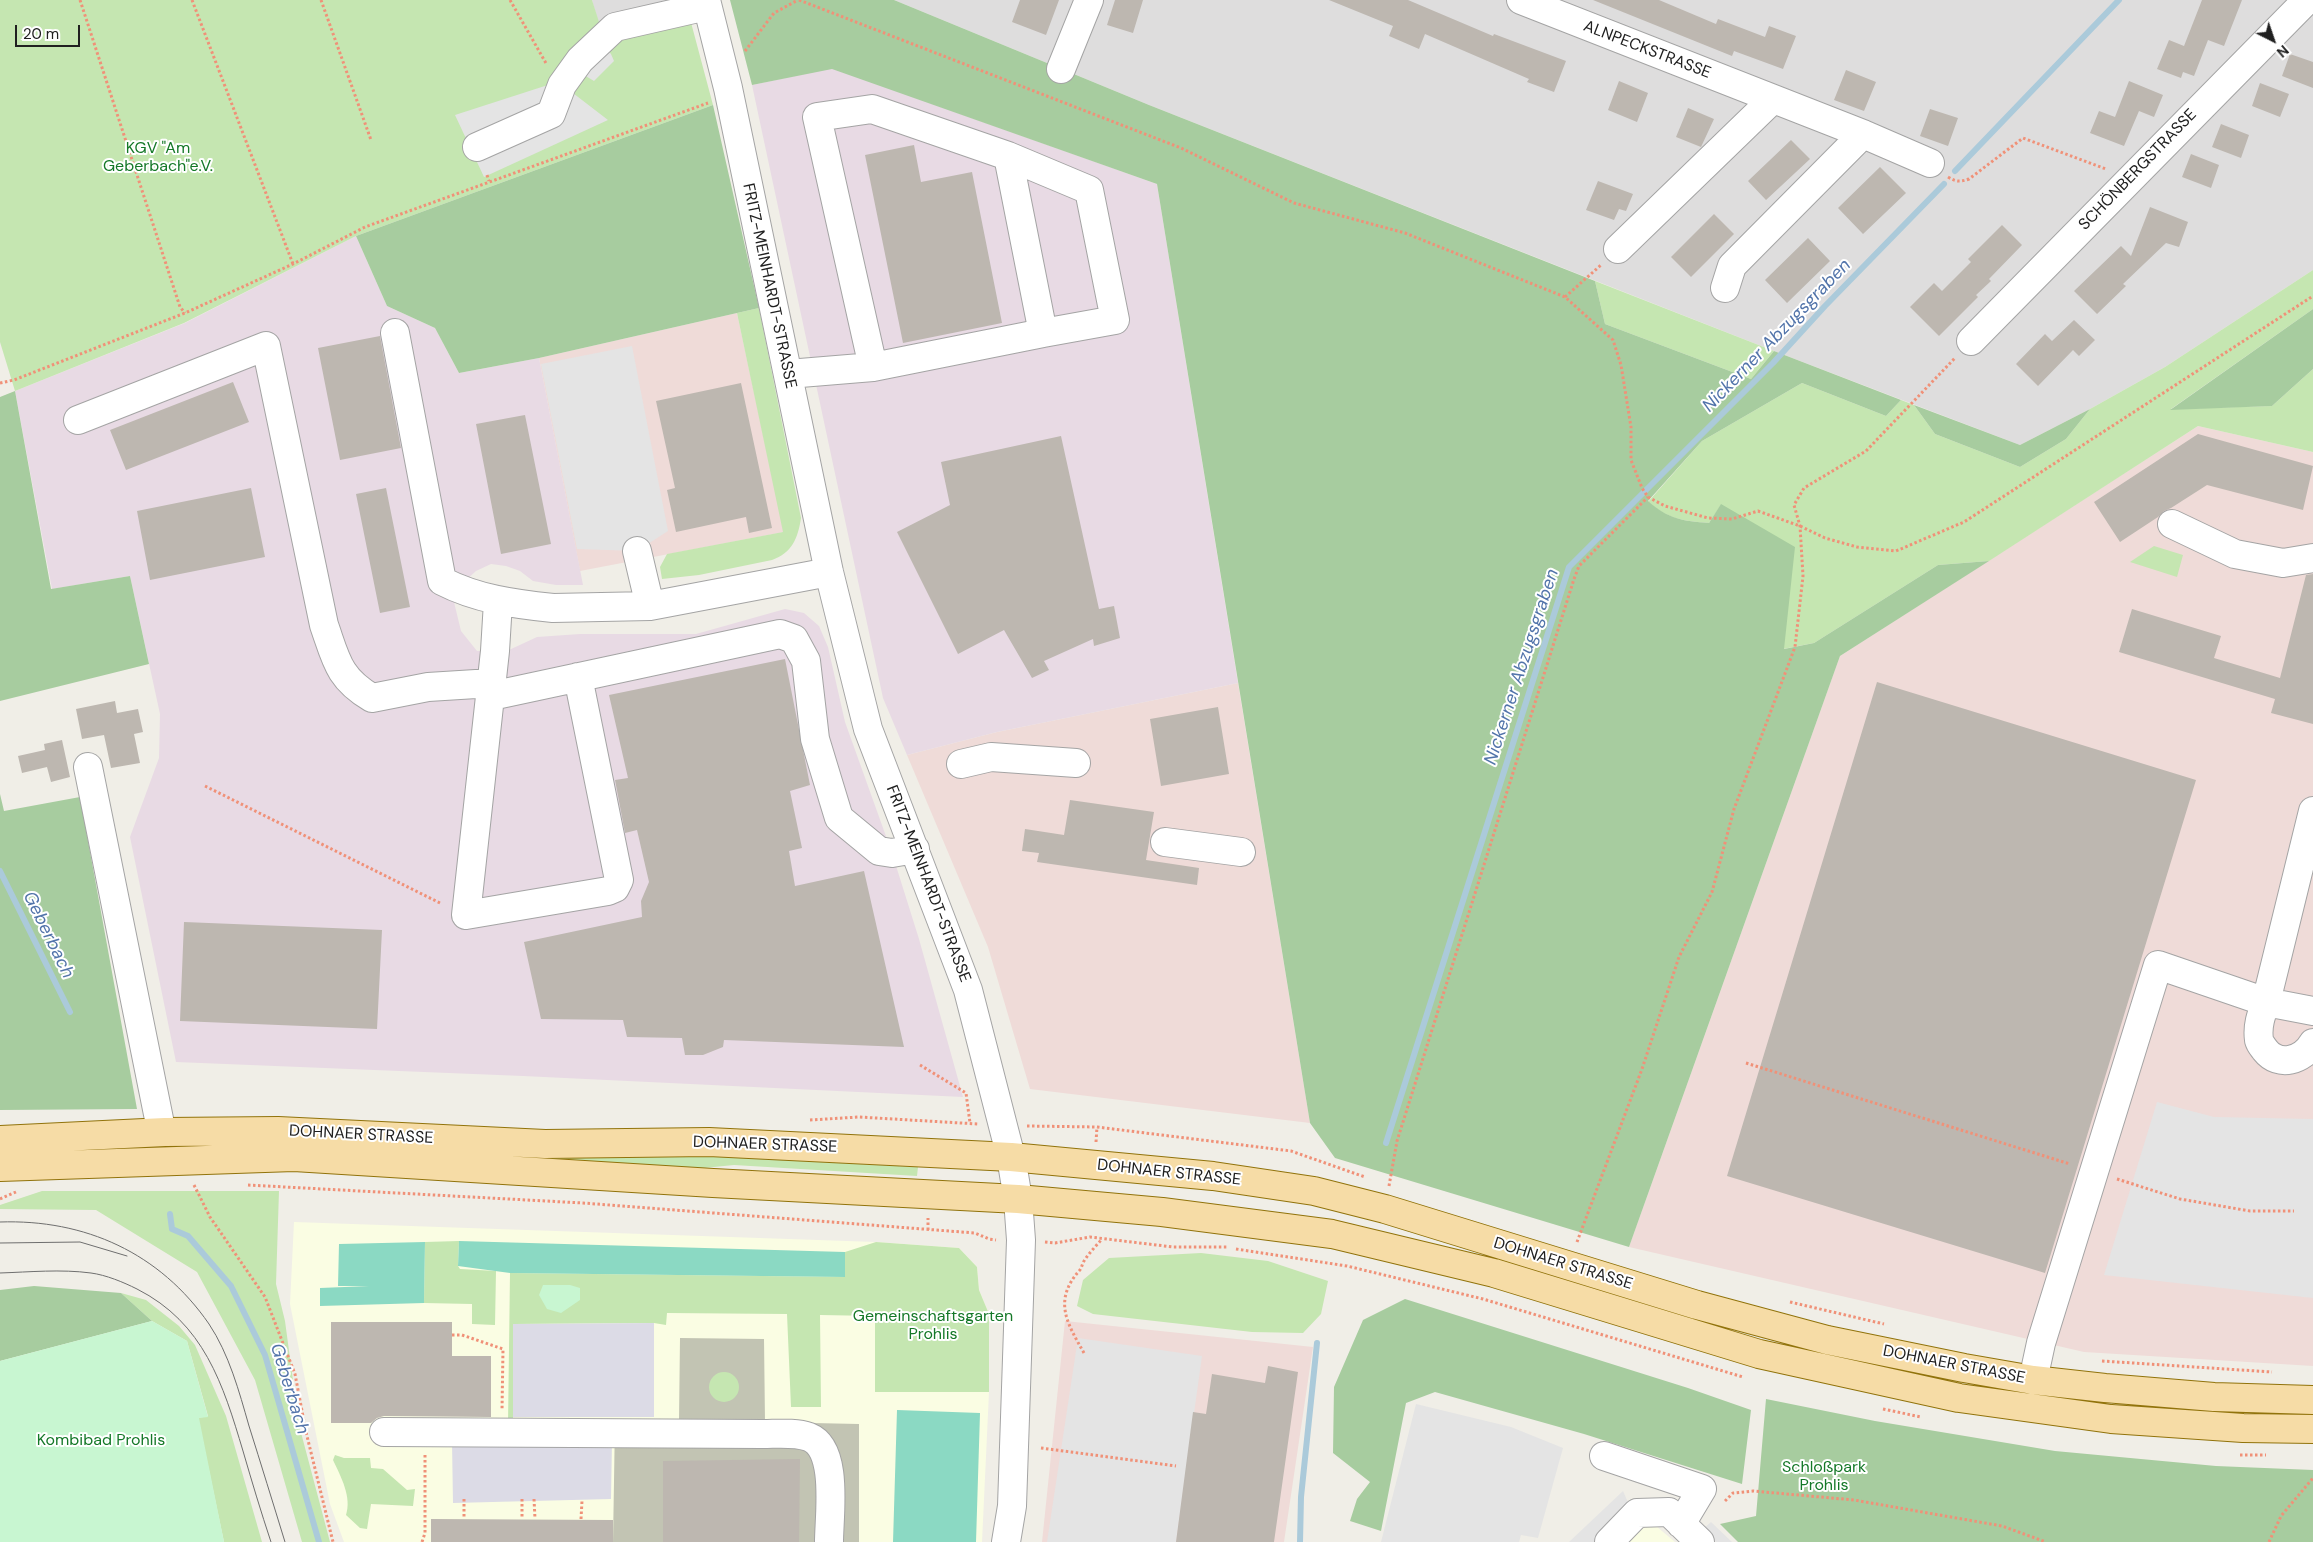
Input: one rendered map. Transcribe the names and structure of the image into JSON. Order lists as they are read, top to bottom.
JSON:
{
  "streets": {
    "main road": ["DOHNAER STRASSE"],
    "street": ["ALNPECKSTRASSE", "SCHÖNBERGSTRASSE", "FRITZ-MEINHARDT-STRASSE"]
  },
  "crossings": [
    ["FRITZ-MEINHARDT-STRASSE", "DOHNAER STRASSE"]
  ],
  "water": ["Nickerner Abzugsgraben", "Geberbach"],
  "parks": [
    "KGV \"Am Geberbach\"e.V.",
    "Gemeinschaftsgarten Prohlis",
    "Kombibad Prohlis",
    "Schloßpark Prohlis"
  ],
  "scale_bar": "20 m",
  "north": "bottom right"
}
